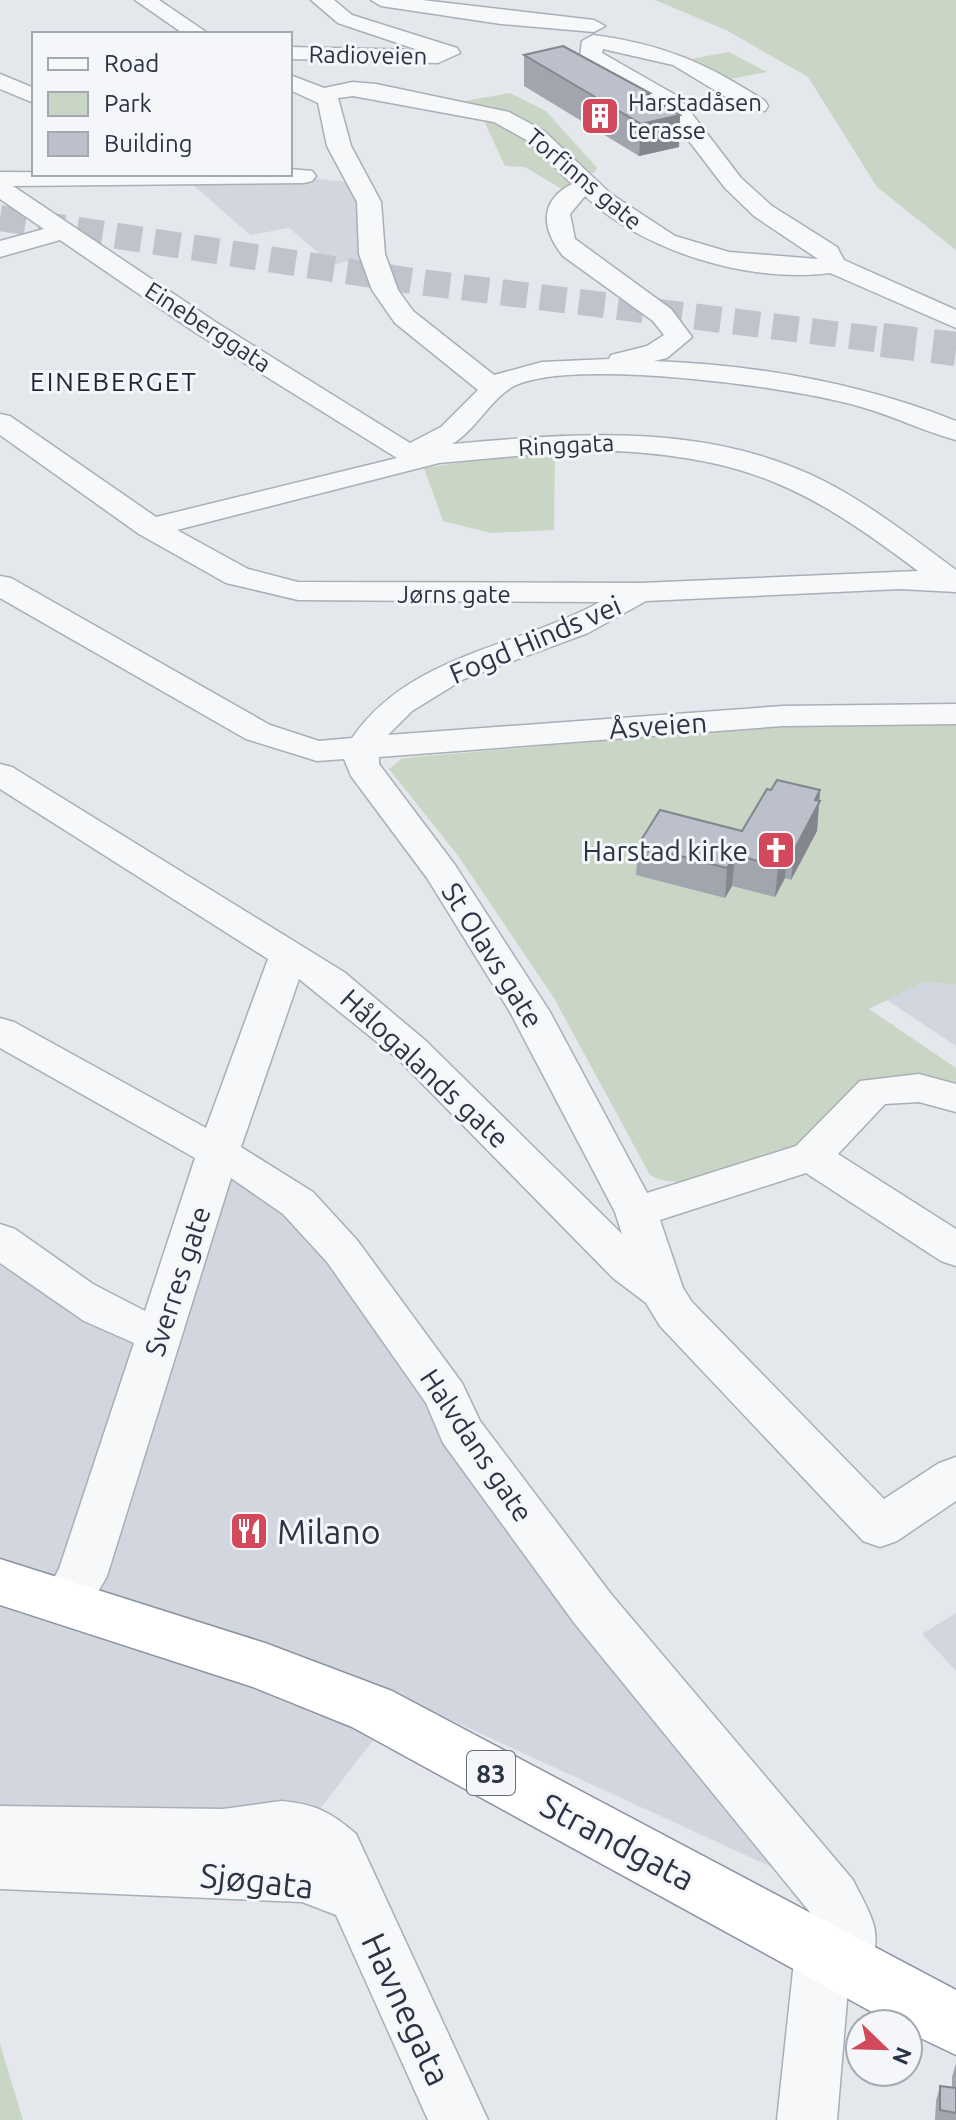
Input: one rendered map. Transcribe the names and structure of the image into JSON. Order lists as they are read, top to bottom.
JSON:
{
  "streets": {
    "highway": ["83", "Strandgata"],
    "street": [
      "Radioveien",
      "Torfinns gate",
      "Eineberggata",
      "Ringgata",
      "Jørns gate",
      "Fogd Hinds vei",
      "Åsveien",
      "St Olavs gate",
      "Hålogalands gate",
      "Sverres gate",
      "Halvdans gate",
      "Sjøgata",
      "Havnegata"
    ]
  },
  "crossings": [
    ["Eineberggata", "Ringgata"],
    ["Ringgata", "Jørns gate"],
    ["Jørns gate", "Fogd Hinds vei"],
    ["Fogd Hinds vei", "Åsveien"],
    ["Fogd Hinds vei", "St Olavs gate"],
    ["Åsveien", "St Olavs gate"],
    ["St Olavs gate", "Hålogalands gate"],
    ["Hålogalands gate", "Sverres gate"],
    ["Sverres gate", "Halvdans gate"],
    ["Sverres gate", "Strandgata"],
    ["Halvdans gate", "Strandgata"],
    ["Sjøgata", "Havnegata"]
  ],
  "districts": ["EINEBERGET"],
  "places": {
    "building": ["Harstadåsen terasse"],
    "church": ["Harstad kirke"],
    "restaurant": ["Milano"]
  },
  "legend": ["Road", "Park", "Building"],
  "north": "bottom right"
}
